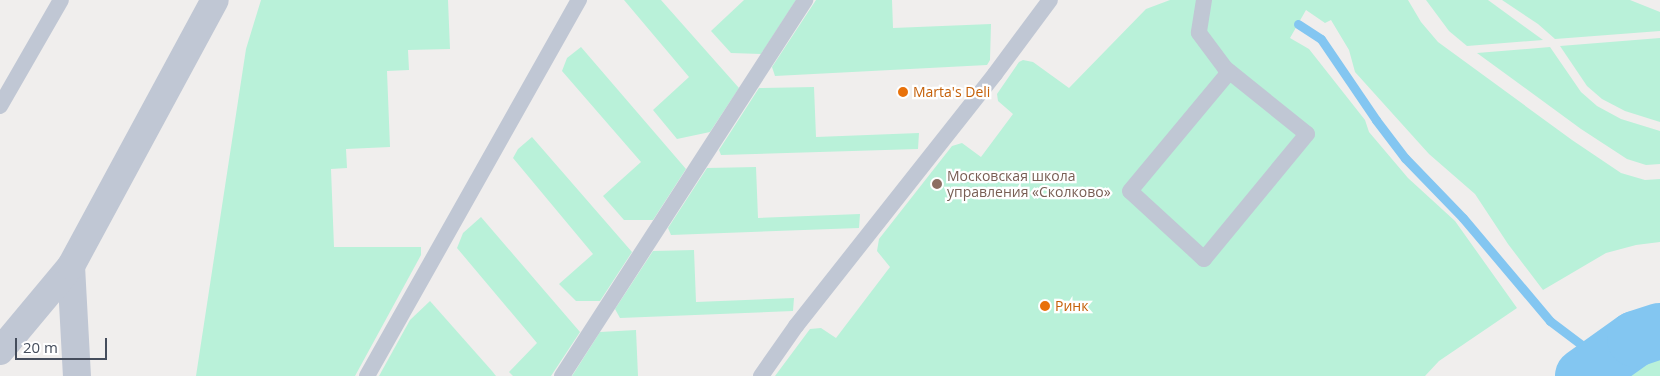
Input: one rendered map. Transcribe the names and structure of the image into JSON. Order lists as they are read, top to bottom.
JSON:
{
  "places": ["Marta's Deli", "Московская школа управления «Сколково»", "Ринк"],
  "scale_bar": "20 m"
}
